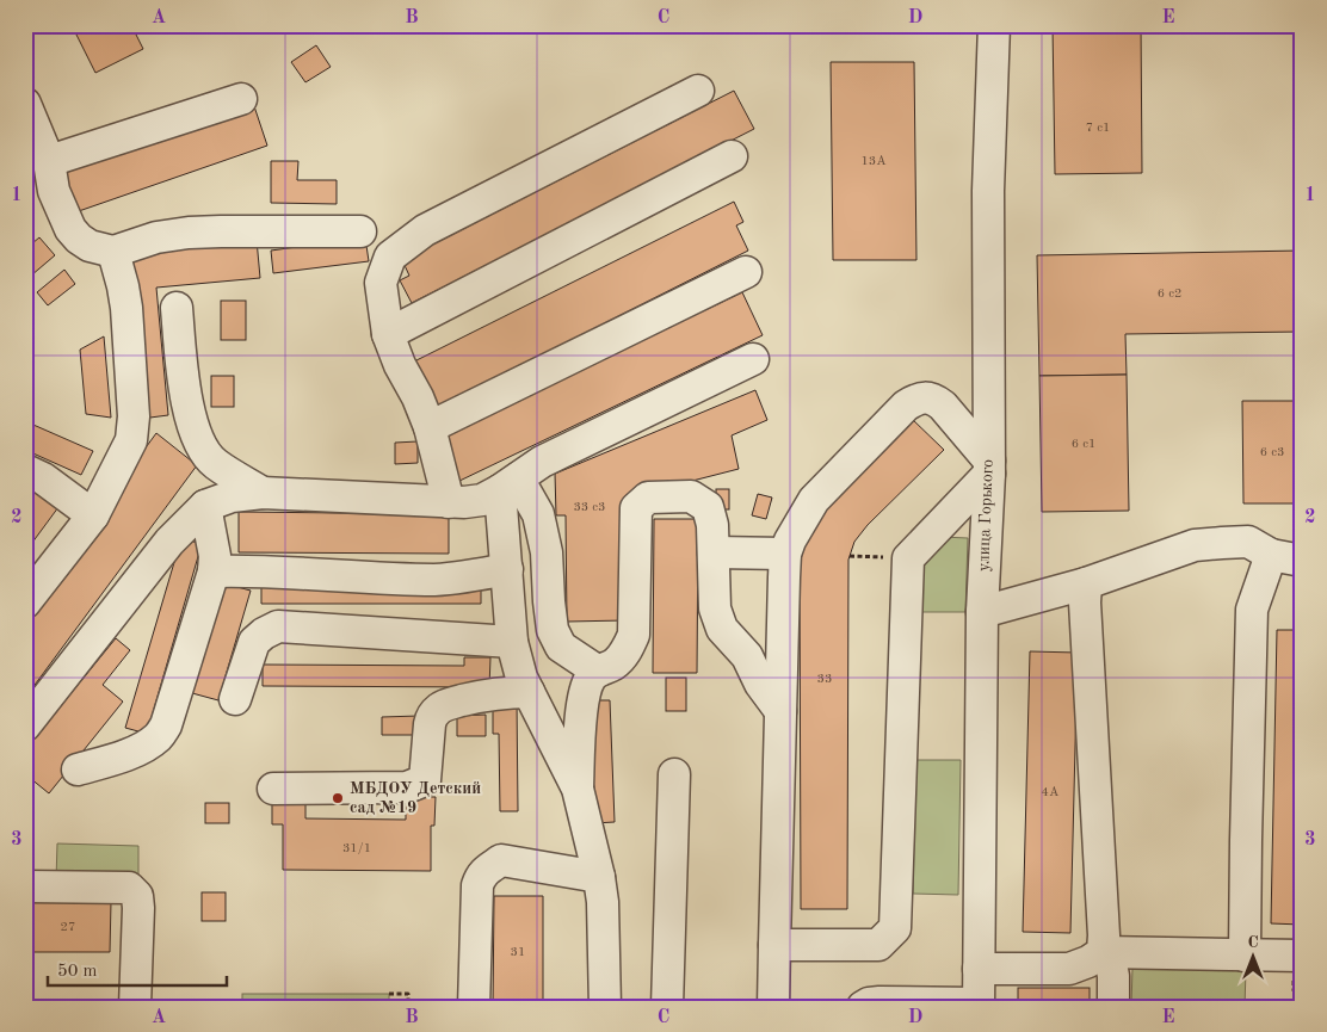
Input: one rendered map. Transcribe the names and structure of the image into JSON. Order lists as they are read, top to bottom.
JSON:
{
  "streets": {
    "street": ["улица Горького"]
  },
  "places": ["МБДОУ Детский сад №19"],
  "house_numbers": [
    "7 с1",
    "13А",
    "6 с2",
    "6 с1",
    "6 с3",
    "33 с3",
    "33",
    "4А",
    "31/1",
    "27",
    "31"
  ],
  "scale_bar": "50 m",
  "north": "top",
  "grid": {
    "columns": [
      "A",
      "B",
      "C",
      "D",
      "E"
    ],
    "rows": ["1", "2", "3"]
  }
}
